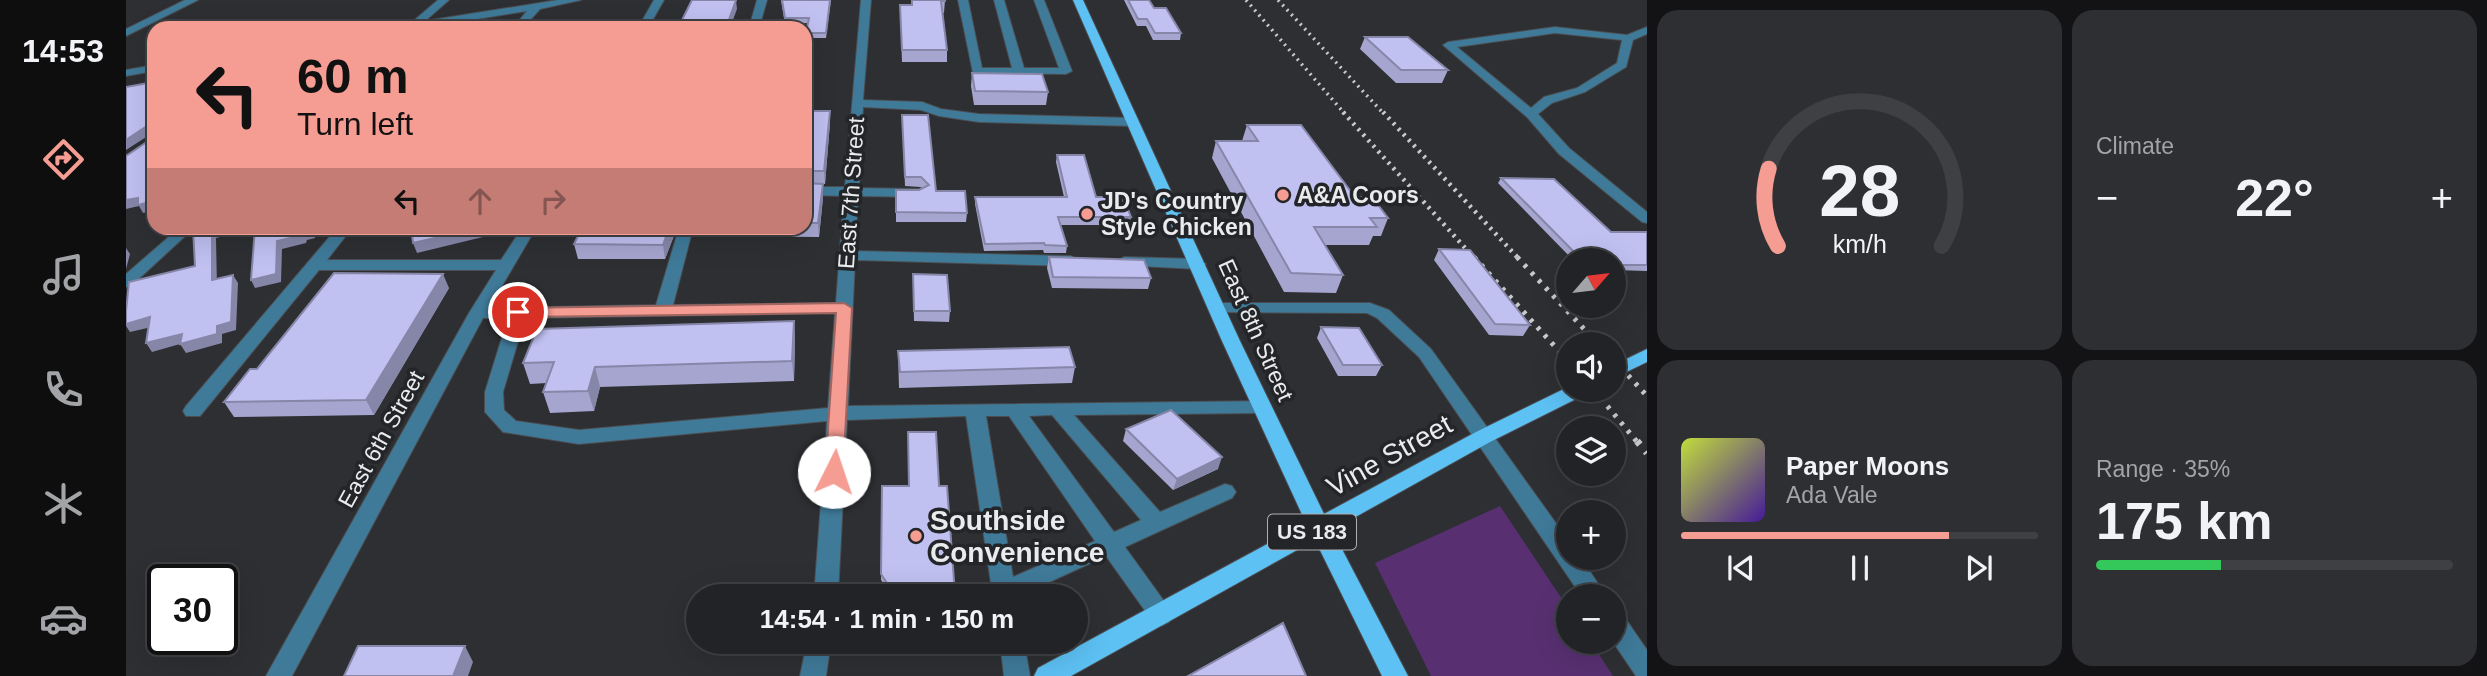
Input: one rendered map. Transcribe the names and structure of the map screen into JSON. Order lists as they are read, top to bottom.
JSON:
{
  "streets": {
    "main road": ["East 8th Street", "Vine Street", "US 183"],
    "street": ["East 7th Street", "East 6th Street"]
  },
  "crossings": [
    ["East 8th Street", "Vine Street"]
  ],
  "places": ["A&A Coors", "JD's Country Style Chicken", "Southside Convenience"],
  "north": "top right",
  "page": {
    "tabs": "14:53",
    "tile": [
      "Climate",
      ["Range · 35%", "175 km"]
    ],
    "turn": ["60 m", "Turn left"],
    "heat": ["−", "22°", "+"],
    "map_buttons": ["+", "−"],
    "song": ["Paper Moons", "Ada Vale"],
    "limit": "30",
    "trip": "14:54 · 1 min · 150 m",
    "gauge": ["28", "km/h"]
  }
}
